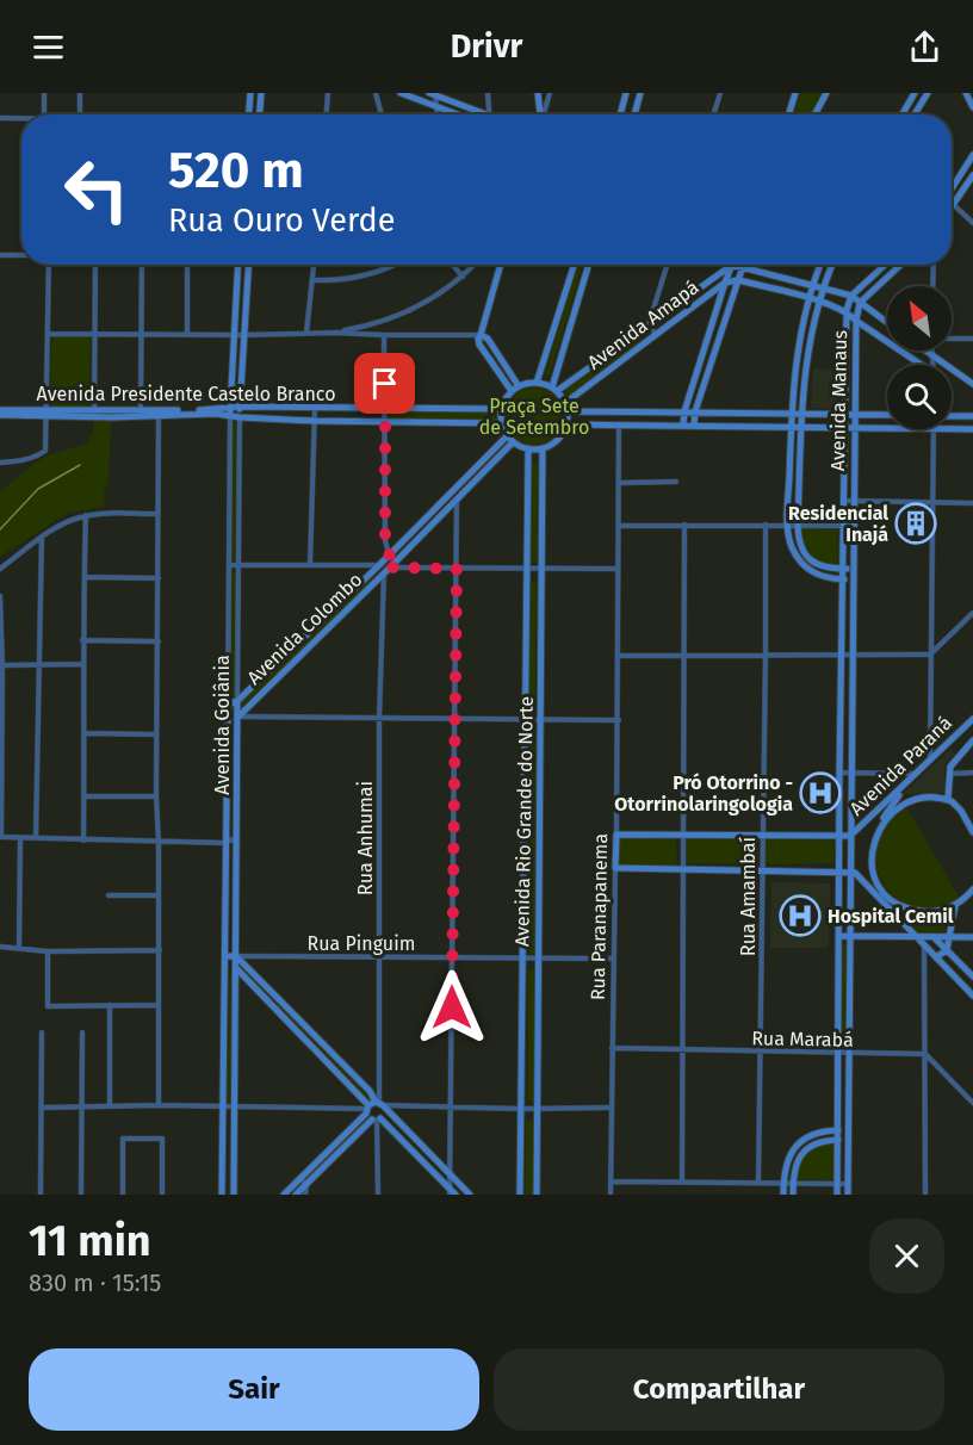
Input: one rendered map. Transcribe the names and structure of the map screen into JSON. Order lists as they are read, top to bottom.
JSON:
{
  "streets": {
    "street": [
      "Avenida Amapá",
      "Avenida Presidente Castelo Branco",
      "Avenida Manaus",
      "Avenida Colombo",
      "Avenida Goiânia",
      "Avenida Paraná",
      "Avenida Rio Grande do Norte",
      "Rua Anhumai",
      "Rua Amambaí",
      "Rua Paranapanema",
      "Rua Pinguim",
      "Rua Marabá"
    ]
  },
  "crossings": [
    ["Avenida Amapá", "Avenida Presidente Castelo Branco"],
    ["Avenida Amapá", "Avenida Manaus"],
    ["Avenida Amapá", "Avenida Colombo"],
    ["Avenida Amapá", "Avenida Rio Grande do Norte"],
    ["Avenida Presidente Castelo Branco", "Avenida Colombo"],
    ["Avenida Presidente Castelo Branco", "Avenida Goiânia"],
    ["Avenida Presidente Castelo Branco", "Avenida Rio Grande do Norte"],
    ["Avenida Manaus", "Avenida Paraná"],
    ["Avenida Manaus", "Rua Marabá"],
    ["Avenida Colombo", "Avenida Goiânia"],
    ["Avenida Colombo", "Avenida Rio Grande do Norte"],
    ["Avenida Colombo", "Rua Anhumai"],
    ["Avenida Goiânia", "Rua Pinguim"],
    ["Avenida Rio Grande do Norte", "Rua Pinguim"],
    ["Rua Anhumai", "Rua Pinguim"],
    ["Rua Amambaí", "Rua Marabá"],
    ["Rua Paranapanema", "Rua Pinguim"],
    ["Rua Paranapanema", "Rua Marabá"]
  ],
  "parks": ["Praça Sete de Setembro"],
  "places": {
    "building": ["Residencial Inajá"],
    "hospital": ["Pró Otorrino - Otorrinolaringologia", "Hospital Cemil"]
  },
  "north": "top left",
  "page": {
    "header": "Drivr",
    "turn": ["520 m", "Rua Ouro Verde"],
    "heading": ["11 min", "830 m · 15:15"],
    "buttons": ["Sair", "Compartilhar"]
  }
}
